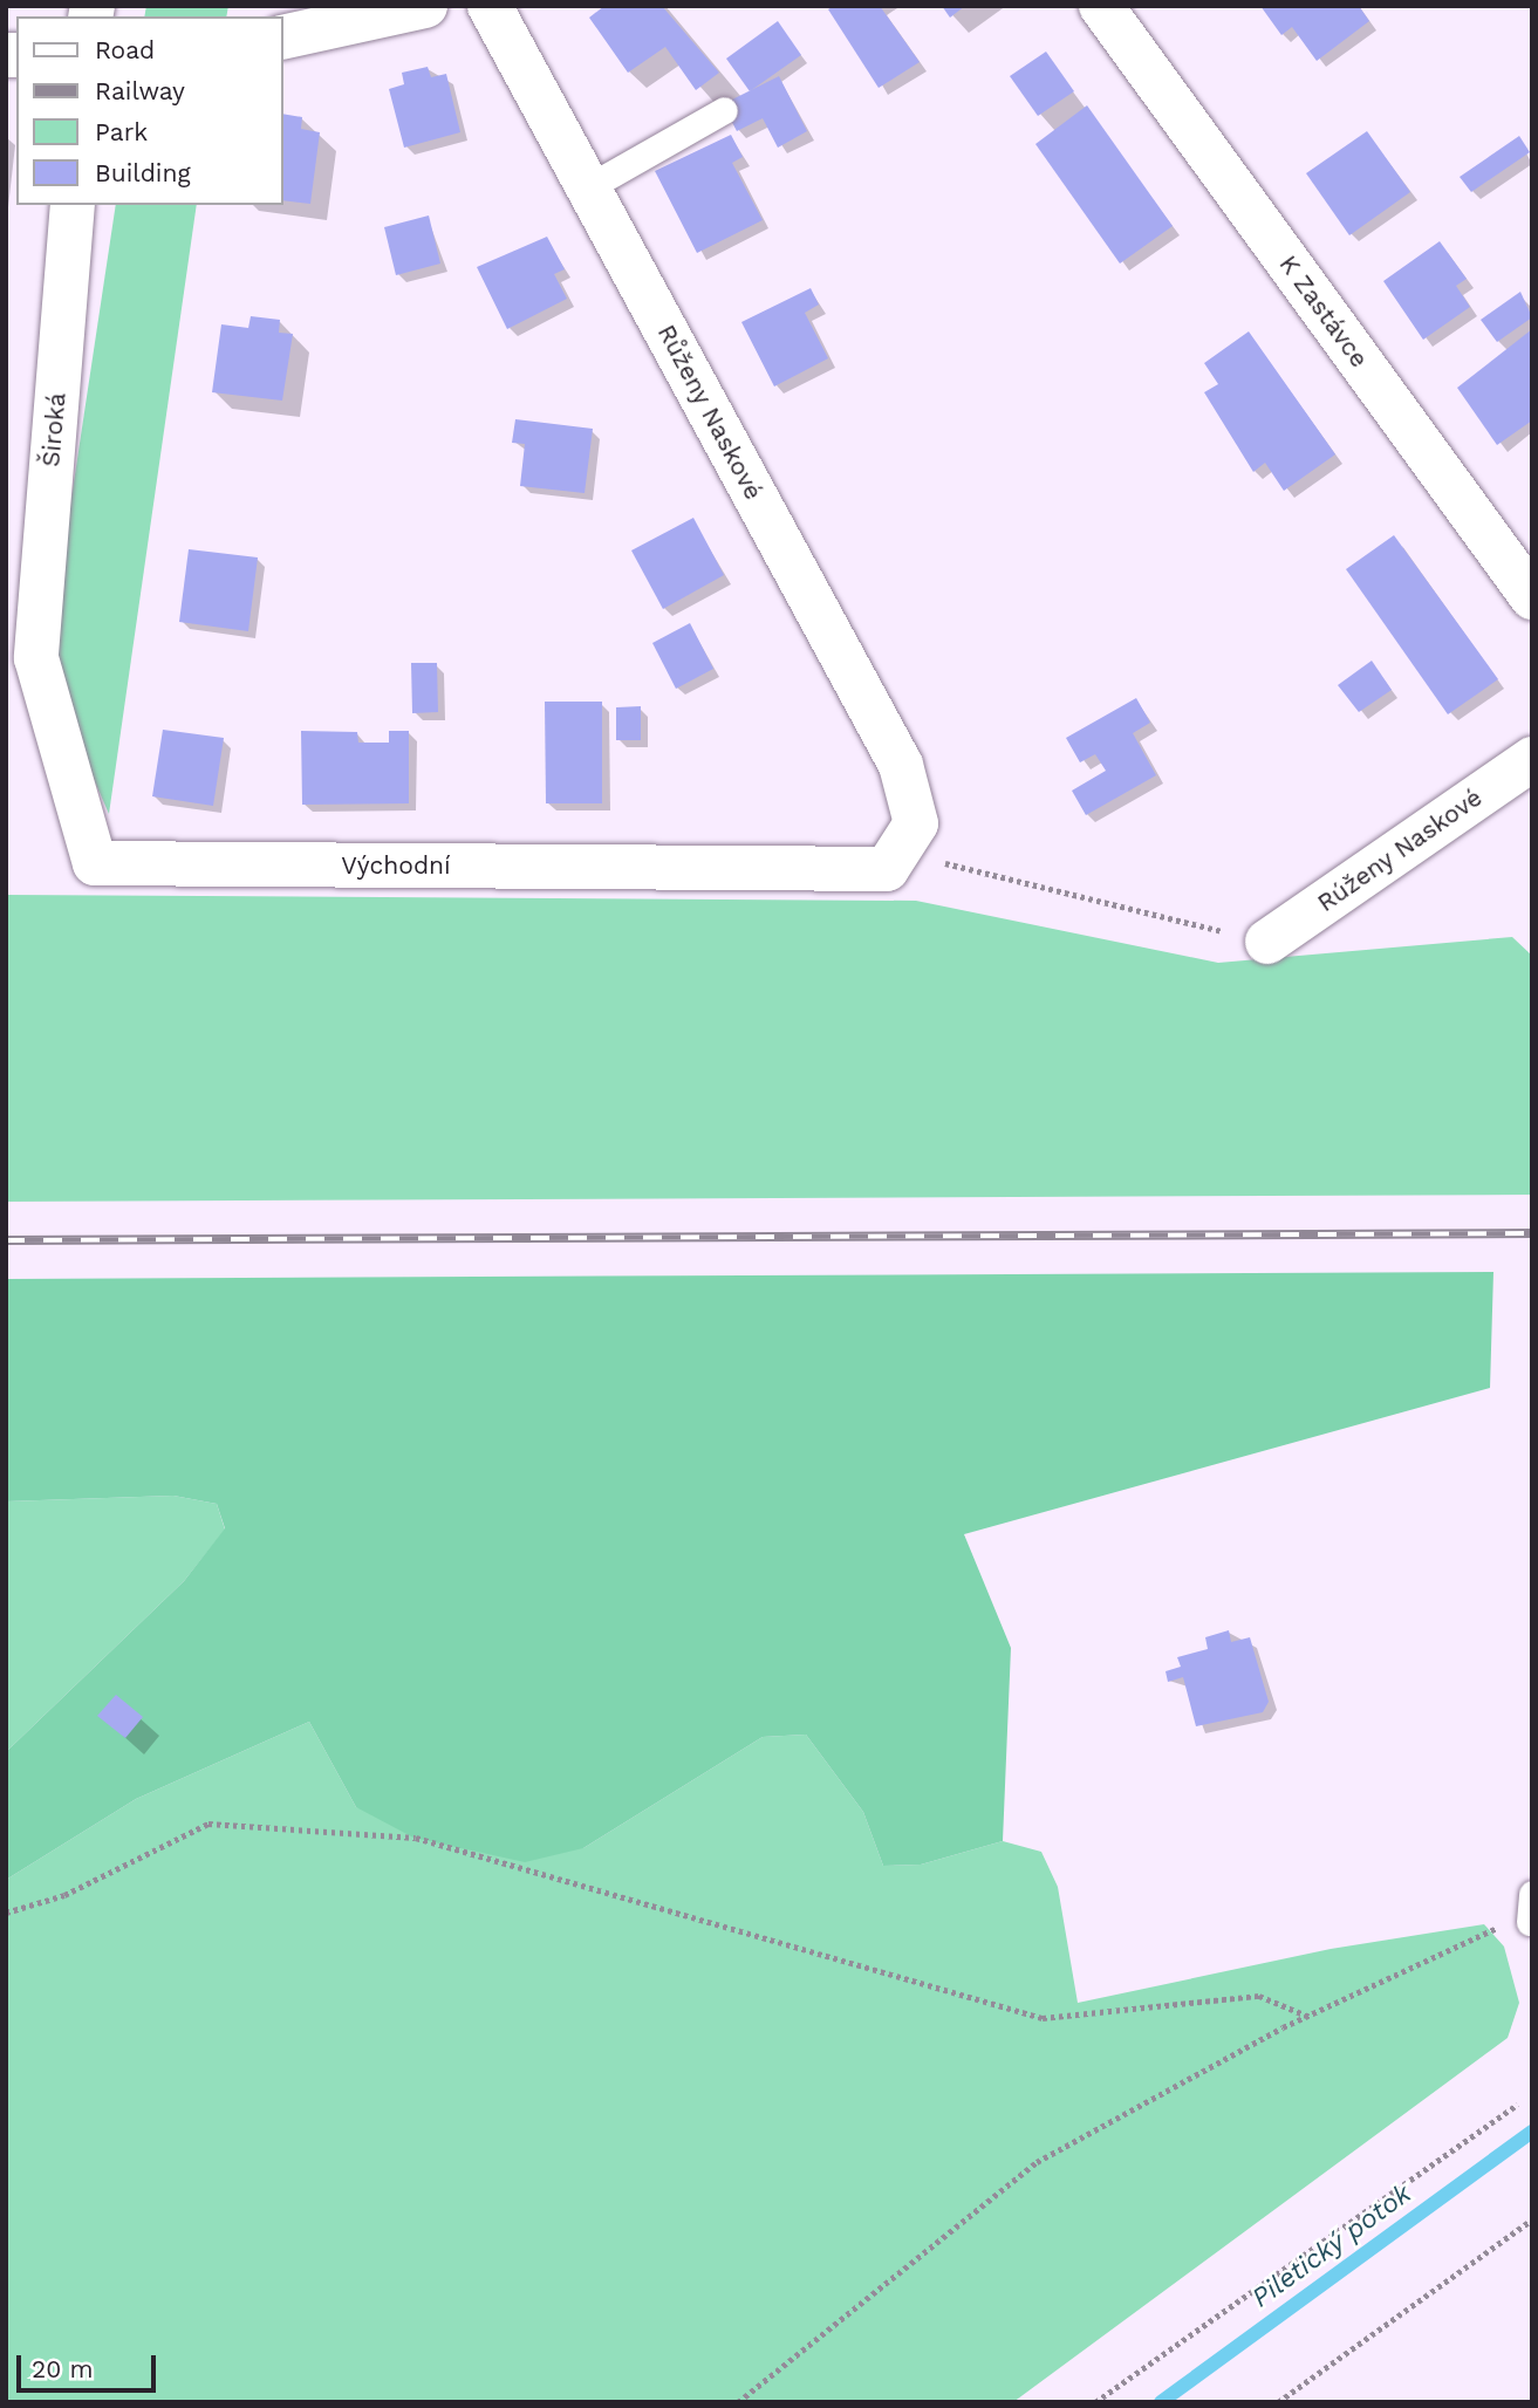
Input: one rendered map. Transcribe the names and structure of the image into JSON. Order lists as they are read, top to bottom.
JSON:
{
  "streets": {
    "street": [
      "K Zastávce",
      "Růženy Naskové",
      "Široká",
      "Rúženy Naskové",
      "Východní"
    ]
  },
  "crossings": [
    ["Růženy Naskové", "Východní"],
    ["Široká", "Východní"]
  ],
  "water": ["Piletický potok"],
  "legend": [
    "Road",
    "Railway",
    "Park",
    "Building"
  ],
  "scale_bar": "20 m"
}
